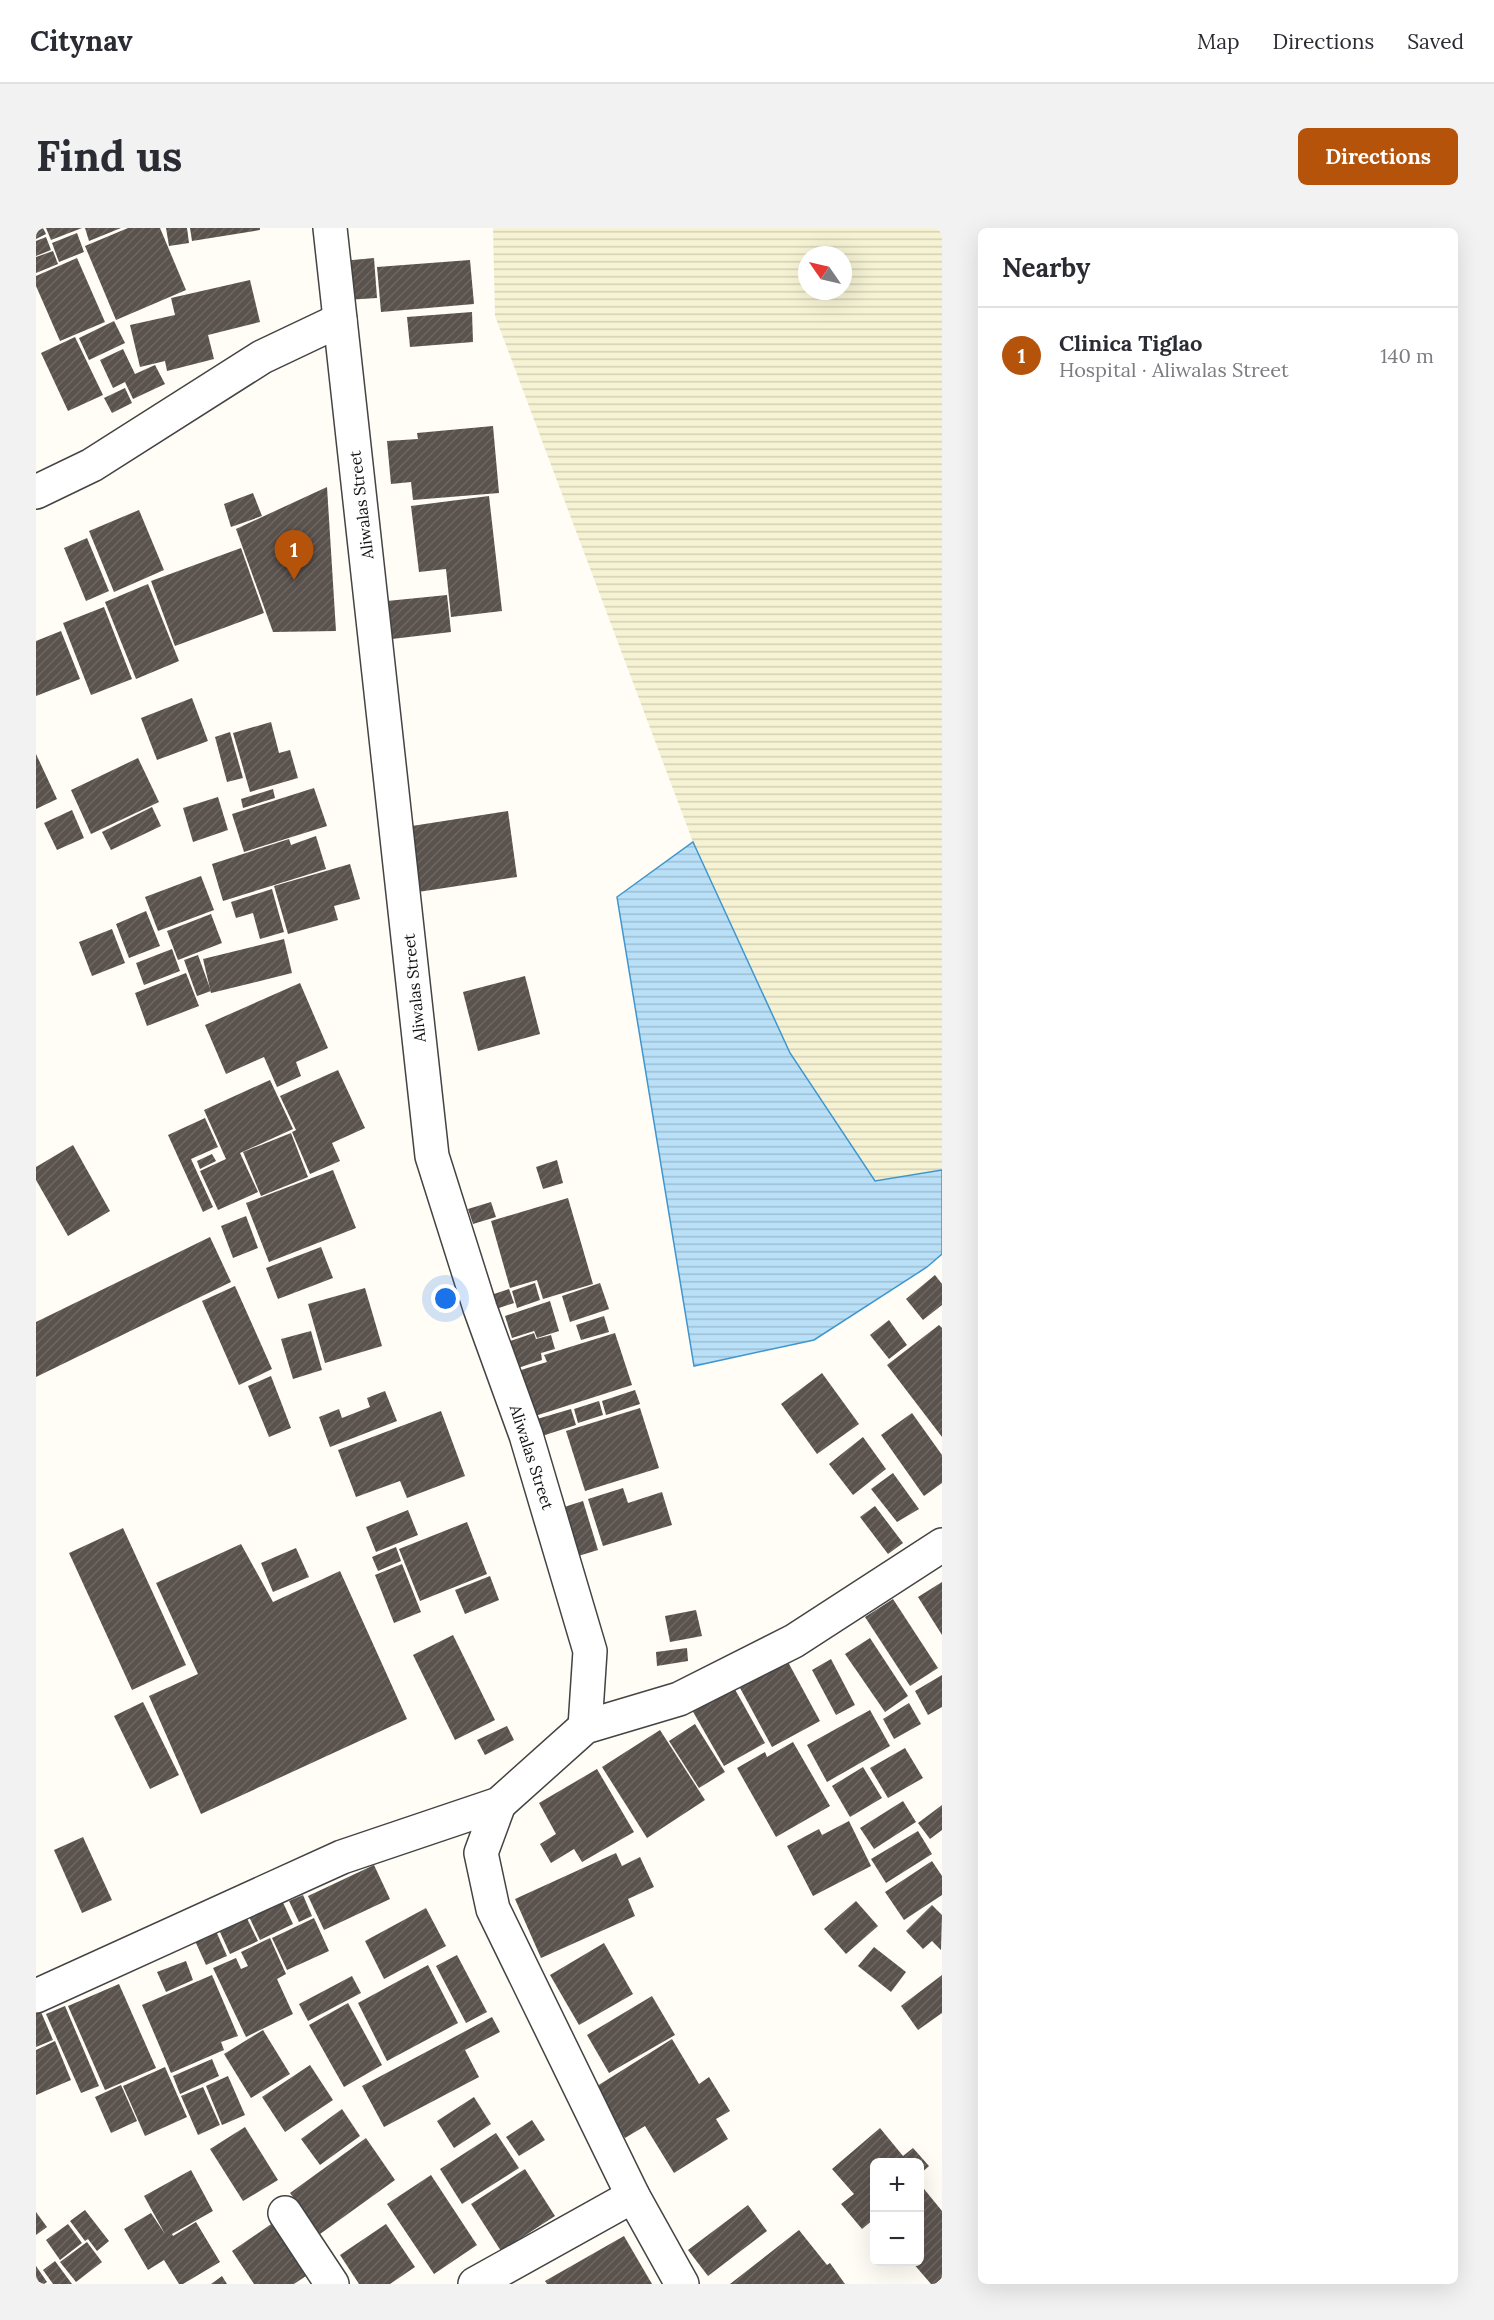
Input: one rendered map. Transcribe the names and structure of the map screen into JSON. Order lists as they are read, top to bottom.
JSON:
{
  "streets": {
    "street": ["Aliwalas Street"]
  },
  "north": "top left",
  "page": {
    "header": "Citynav",
    "nav": ["Map", "Directions", "Saved"],
    "buttons": "Directions",
    "title": "Find us",
    "heading": "Nearby",
    "list": [
      {
        "mark": "1",
        "name": "Clinica Tiglao",
        "note": "Hospital · Aliwalas Street",
        "value": "140 m"
      }
    ],
    "pins": "1",
    "map_buttons": ["+", "−"]
  }
}
